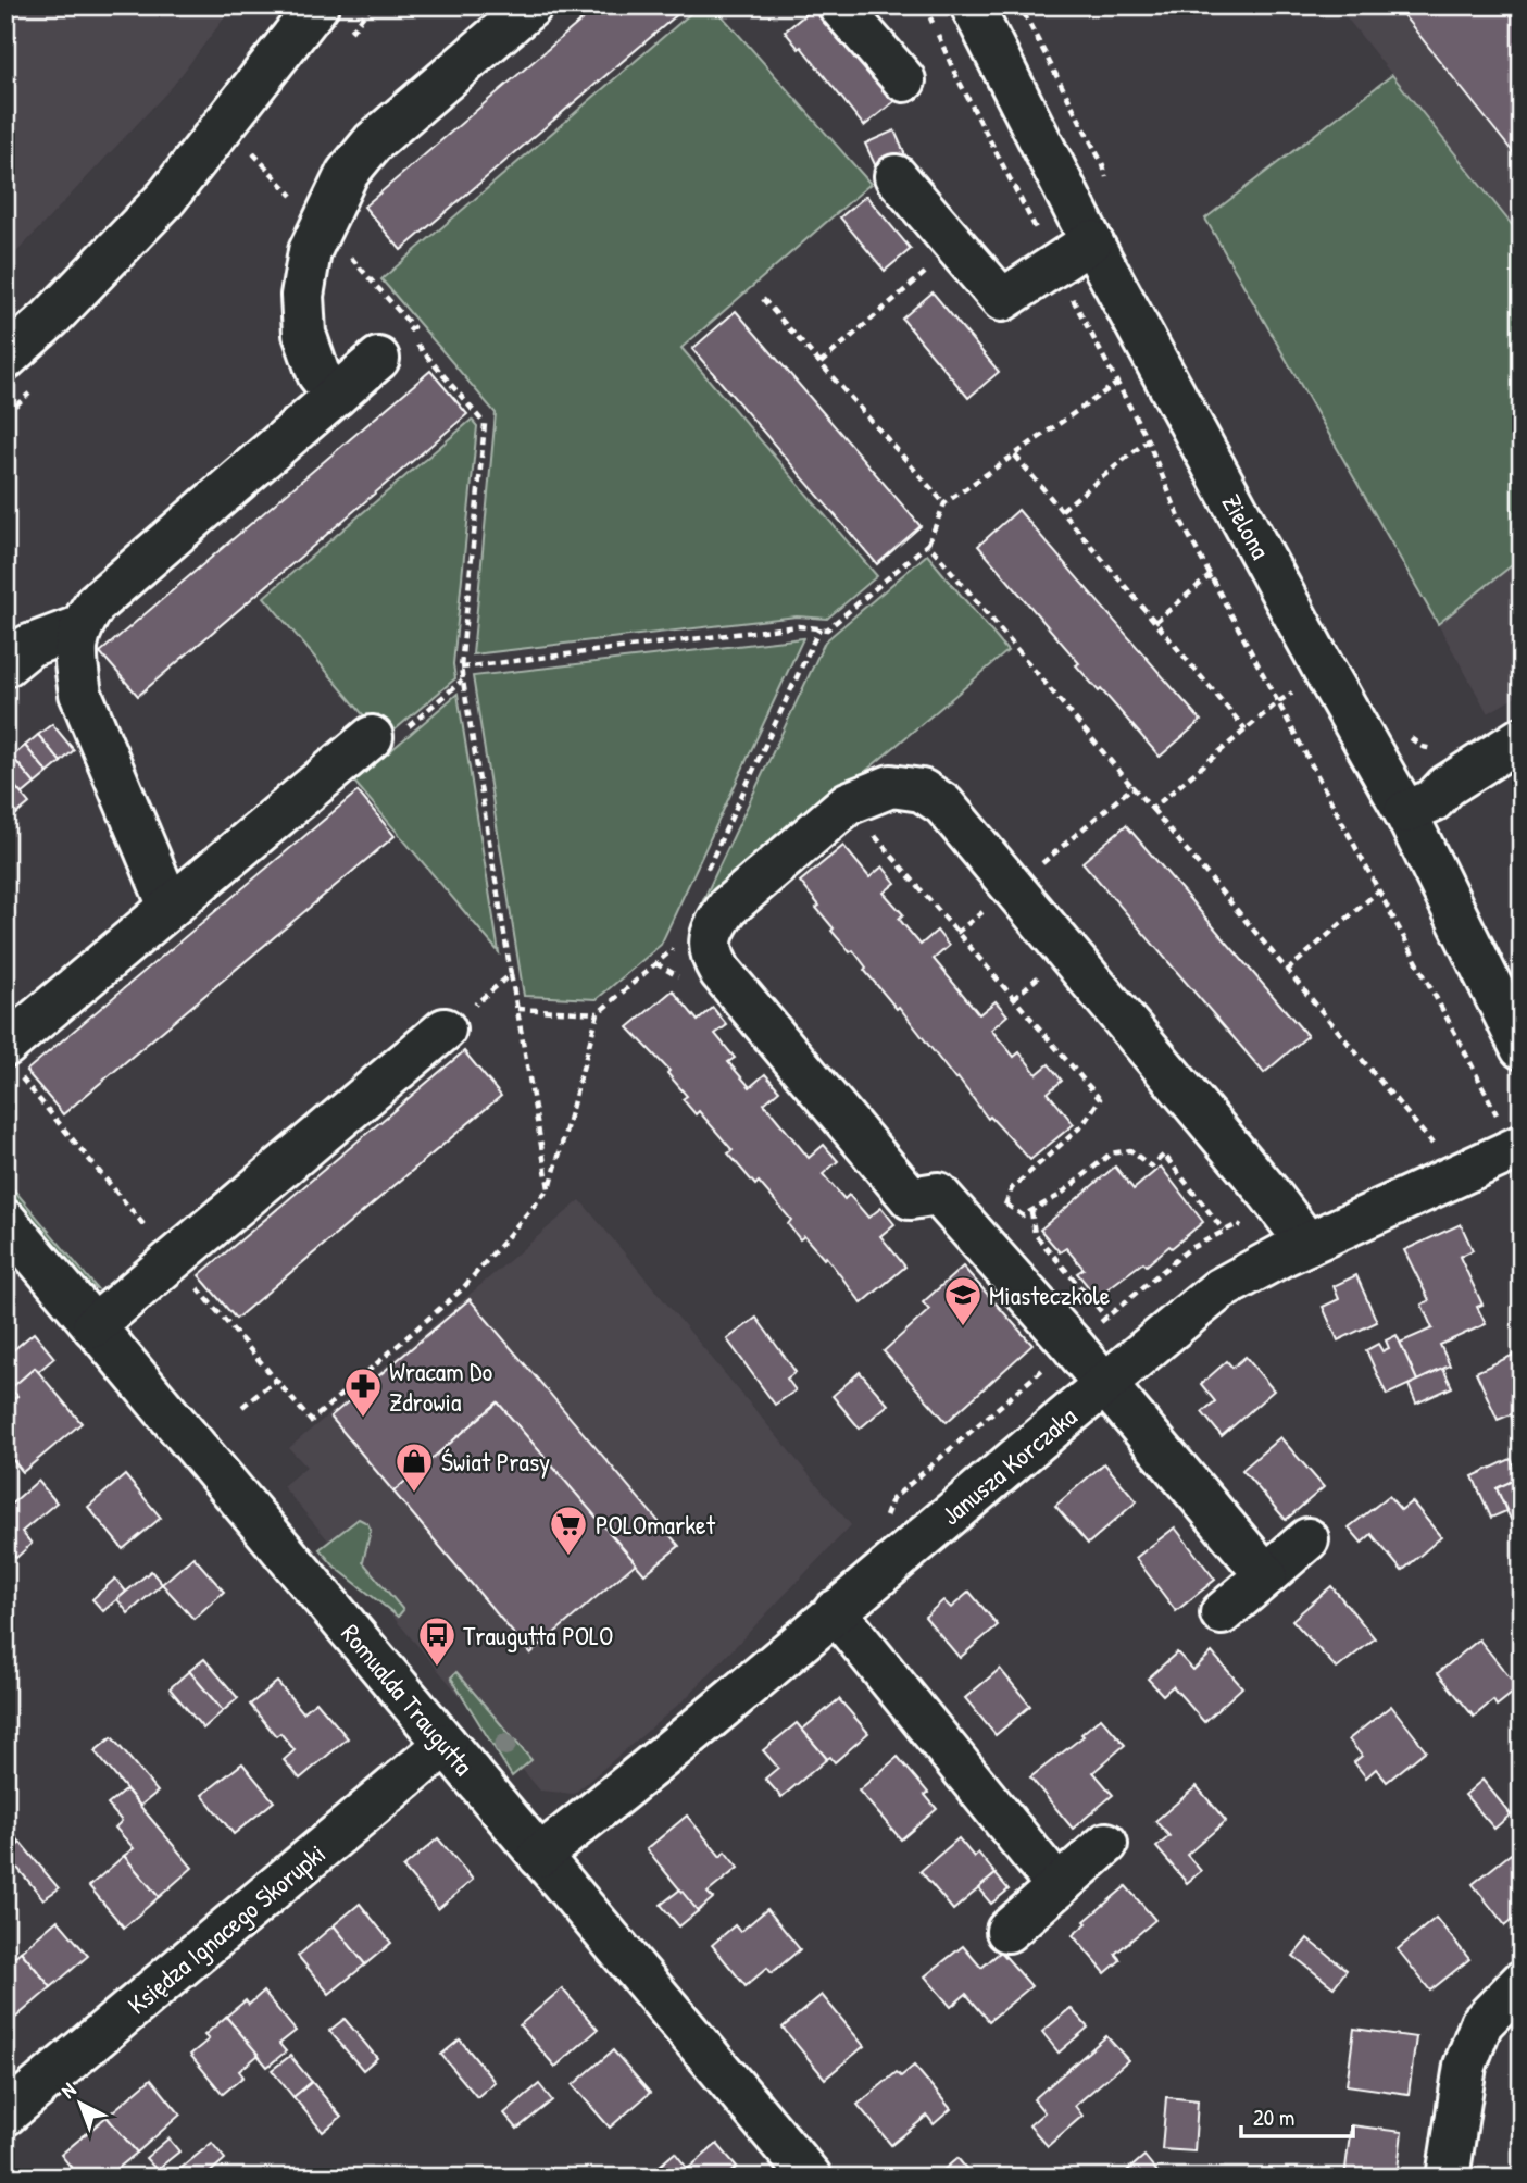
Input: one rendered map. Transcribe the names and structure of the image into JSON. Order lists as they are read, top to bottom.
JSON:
{
  "streets": {
    "street": [
      "Zielona",
      "Janusza Korczaka",
      "Romualda Traugutta",
      "Księdza Ignacego Skorupki"
    ]
  },
  "crossings": [
    ["Janusza Korczaka", "Romualda Traugutta"],
    ["Romualda Traugutta", "Księdza Ignacego Skorupki"]
  ],
  "places": {
    "school or university": ["Miasteczkole"],
    "pharmacy": ["Wracam Do Zdrowia"],
    "shop": ["Świat Prasy"],
    "supermarket": ["POLOmarket"],
    "bus stop": ["Traugutta POLO"]
  },
  "scale_bar": "20 m",
  "north": "top left"
}
